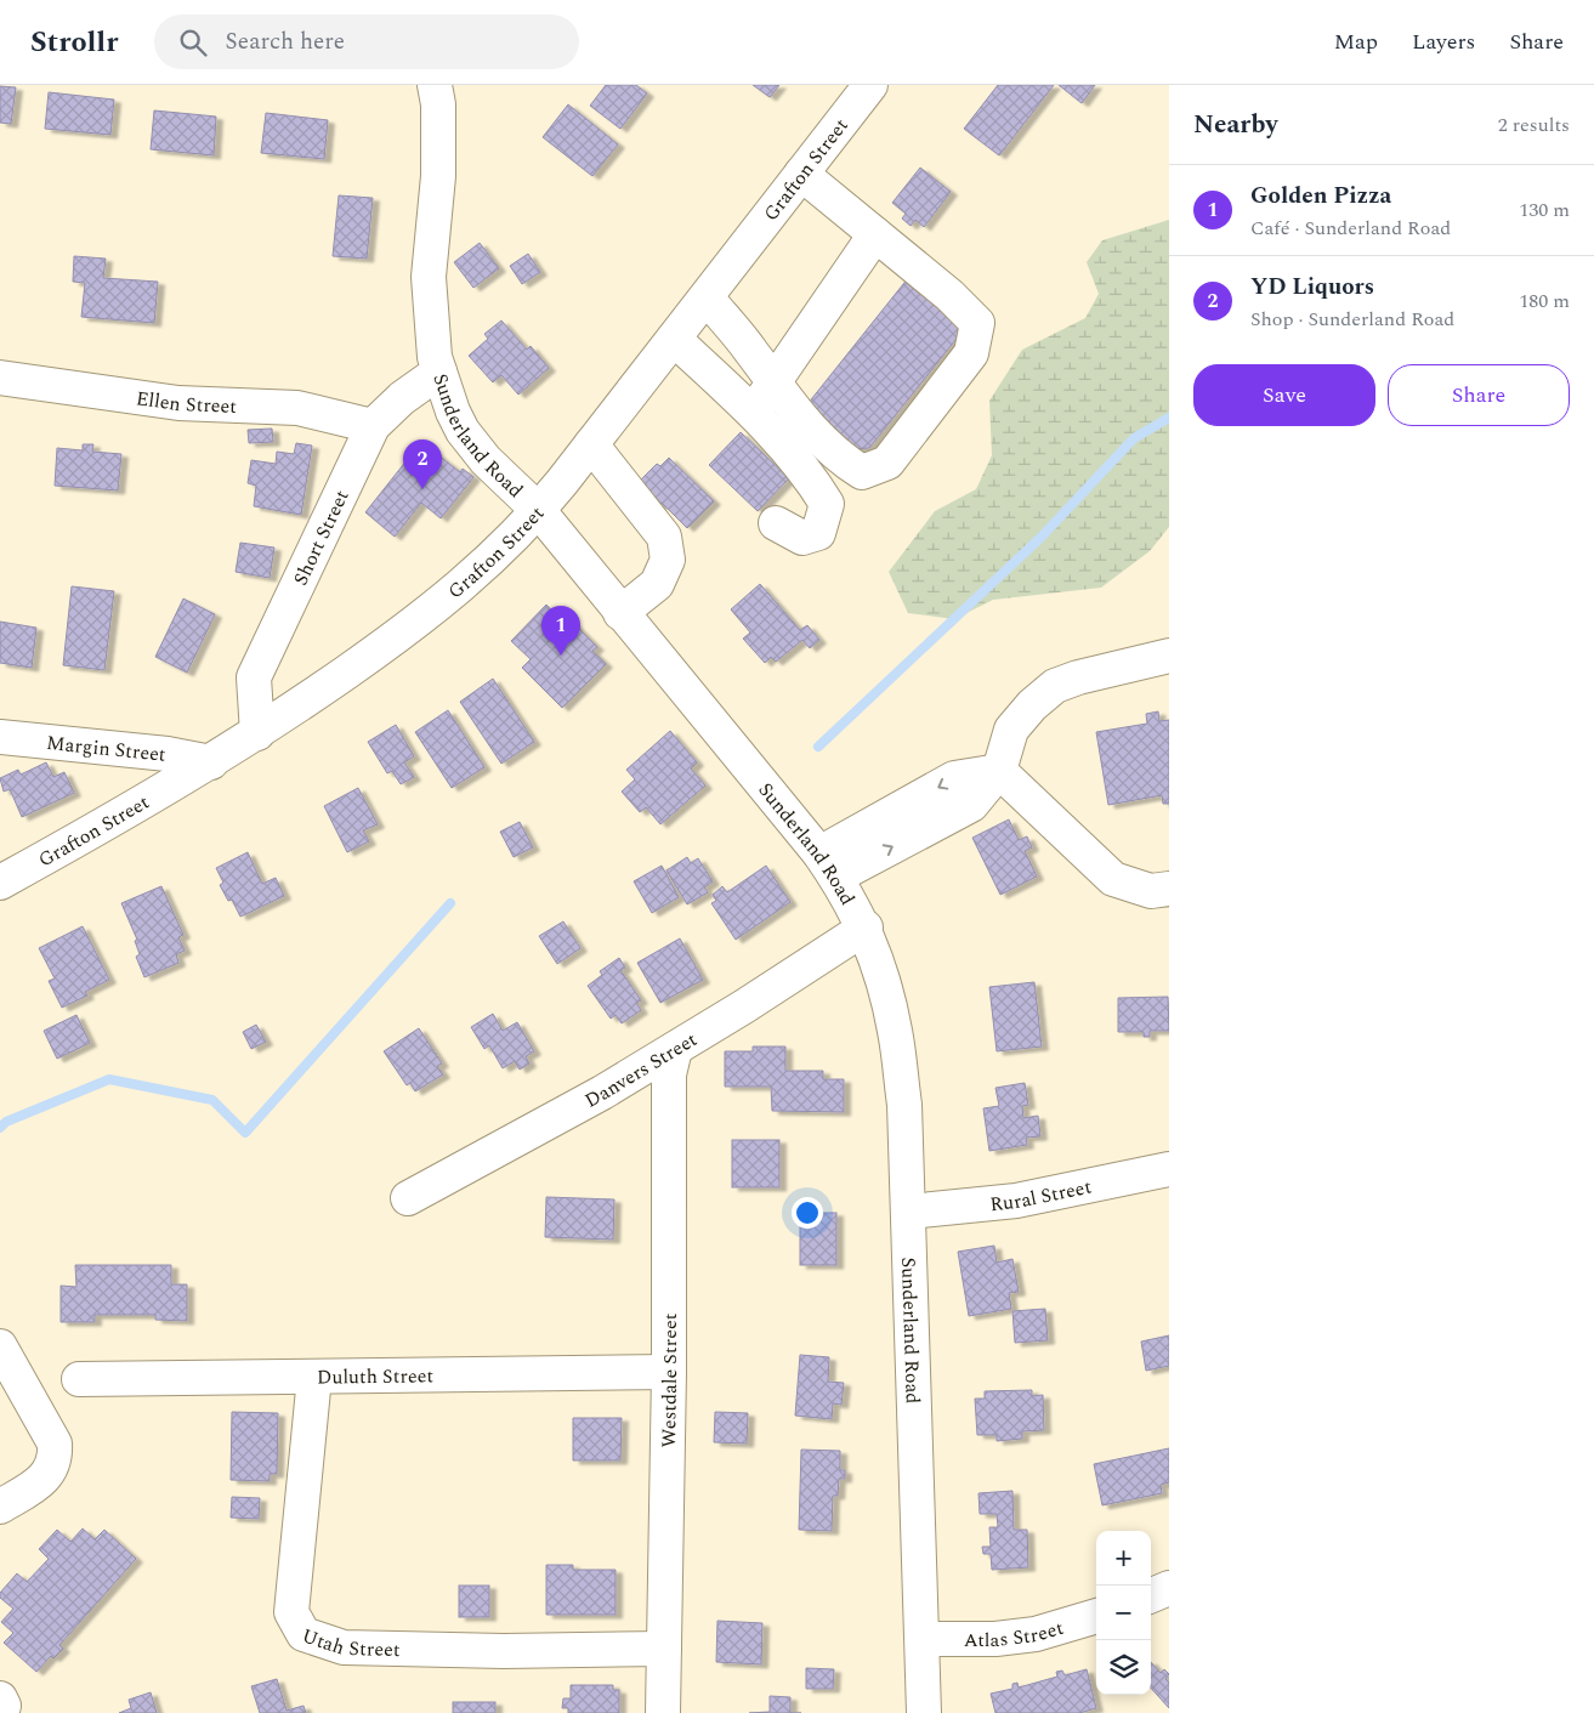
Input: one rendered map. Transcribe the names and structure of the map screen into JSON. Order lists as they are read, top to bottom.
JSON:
{
  "streets": {
    "main road": [
      "Grafton Street",
      "Ellen Street",
      "Sunderland Road",
      "Short Street",
      "Margin Street",
      "Danvers Street",
      "Rural Street",
      "Duluth Street",
      "Westdale Street",
      "Atlas Street",
      "Utah Street"
    ]
  },
  "crossings": [
    ["Grafton Street", "Sunderland Road"],
    ["Grafton Street", "Short Street"],
    ["Grafton Street", "Margin Street"],
    ["Ellen Street", "Short Street"],
    ["Sunderland Road", "Short Street"],
    ["Sunderland Road", "Danvers Street"],
    ["Sunderland Road", "Rural Street"],
    ["Sunderland Road", "Atlas Street"],
    ["Danvers Street", "Westdale Street"],
    ["Duluth Street", "Westdale Street"],
    ["Duluth Street", "Utah Street"],
    ["Westdale Street", "Utah Street"]
  ],
  "page": {
    "header": "Strollr",
    "search": "Search here",
    "nav": ["Map", "Layers", "Share"],
    "heading": ["Nearby", "2 results"],
    "list": [
      {
        "mark": "1",
        "name": "Golden Pizza",
        "note": "Café · Sunderland Road",
        "value": "130 m"
      },
      {
        "mark": "2",
        "name": "YD Liquors",
        "note": "Shop · Sunderland Road",
        "value": "180 m"
      }
    ],
    "buttons": ["Save", "Share"],
    "pins": ["2", "1"],
    "map_buttons": ["+", "−"]
  }
}
